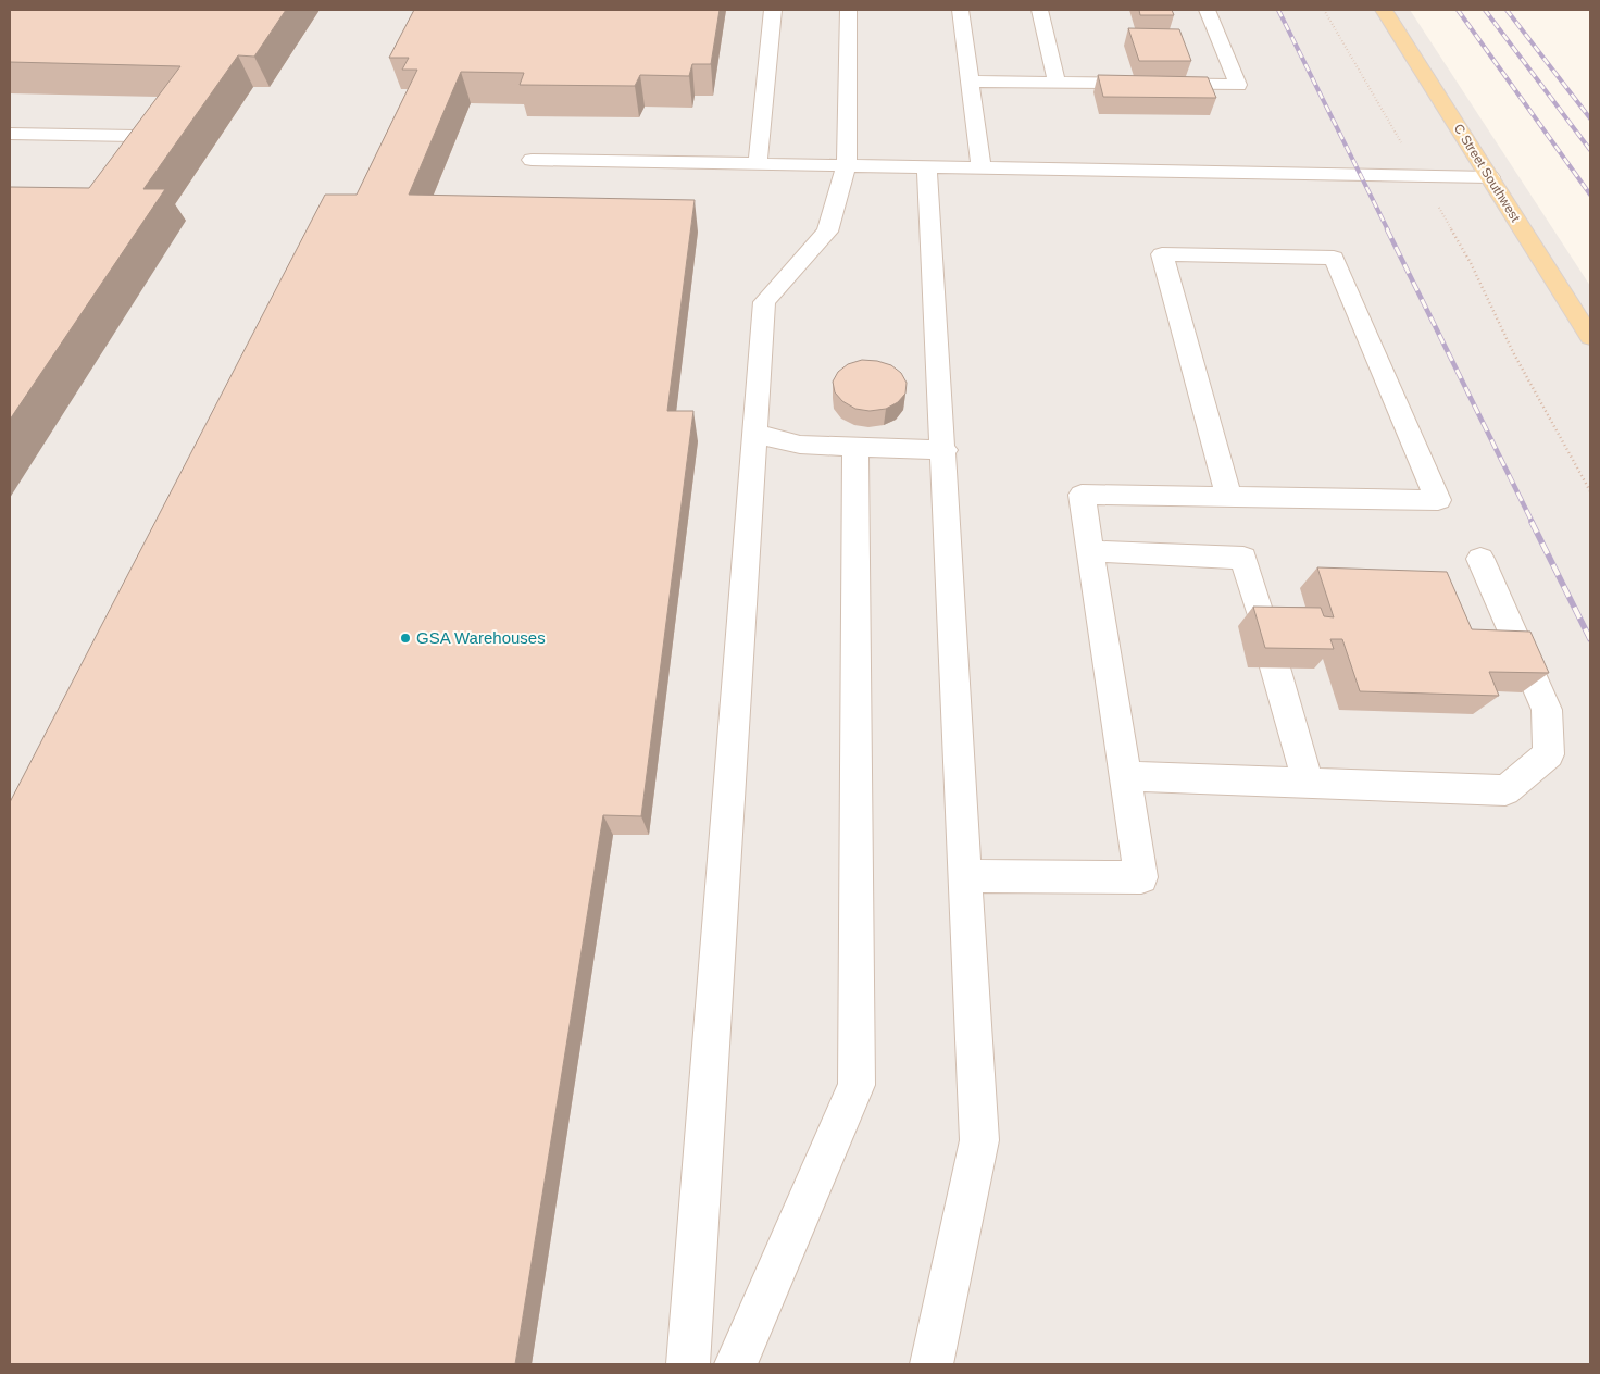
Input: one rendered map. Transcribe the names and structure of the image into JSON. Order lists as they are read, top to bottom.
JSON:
{
  "streets": {
    "main road": ["C Street Southwest"]
  },
  "places": ["GSA Warehouses"]
}
